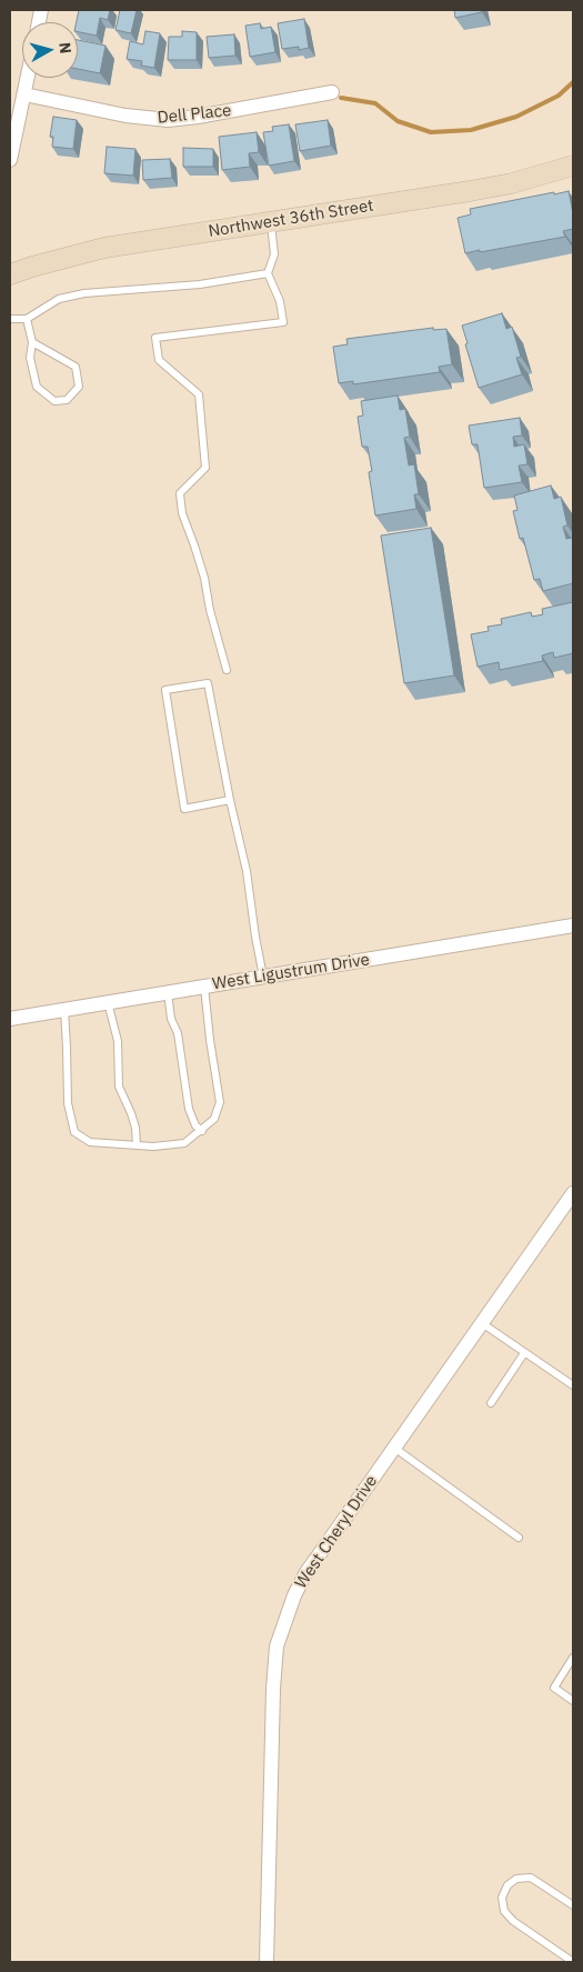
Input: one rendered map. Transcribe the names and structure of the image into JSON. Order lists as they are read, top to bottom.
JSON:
{
  "streets": {
    "main road": ["Northwest 36th Street"],
    "street": ["Dell Place", "West Ligustrum Drive", "West Cheryl Drive"]
  },
  "north": "right"
}
